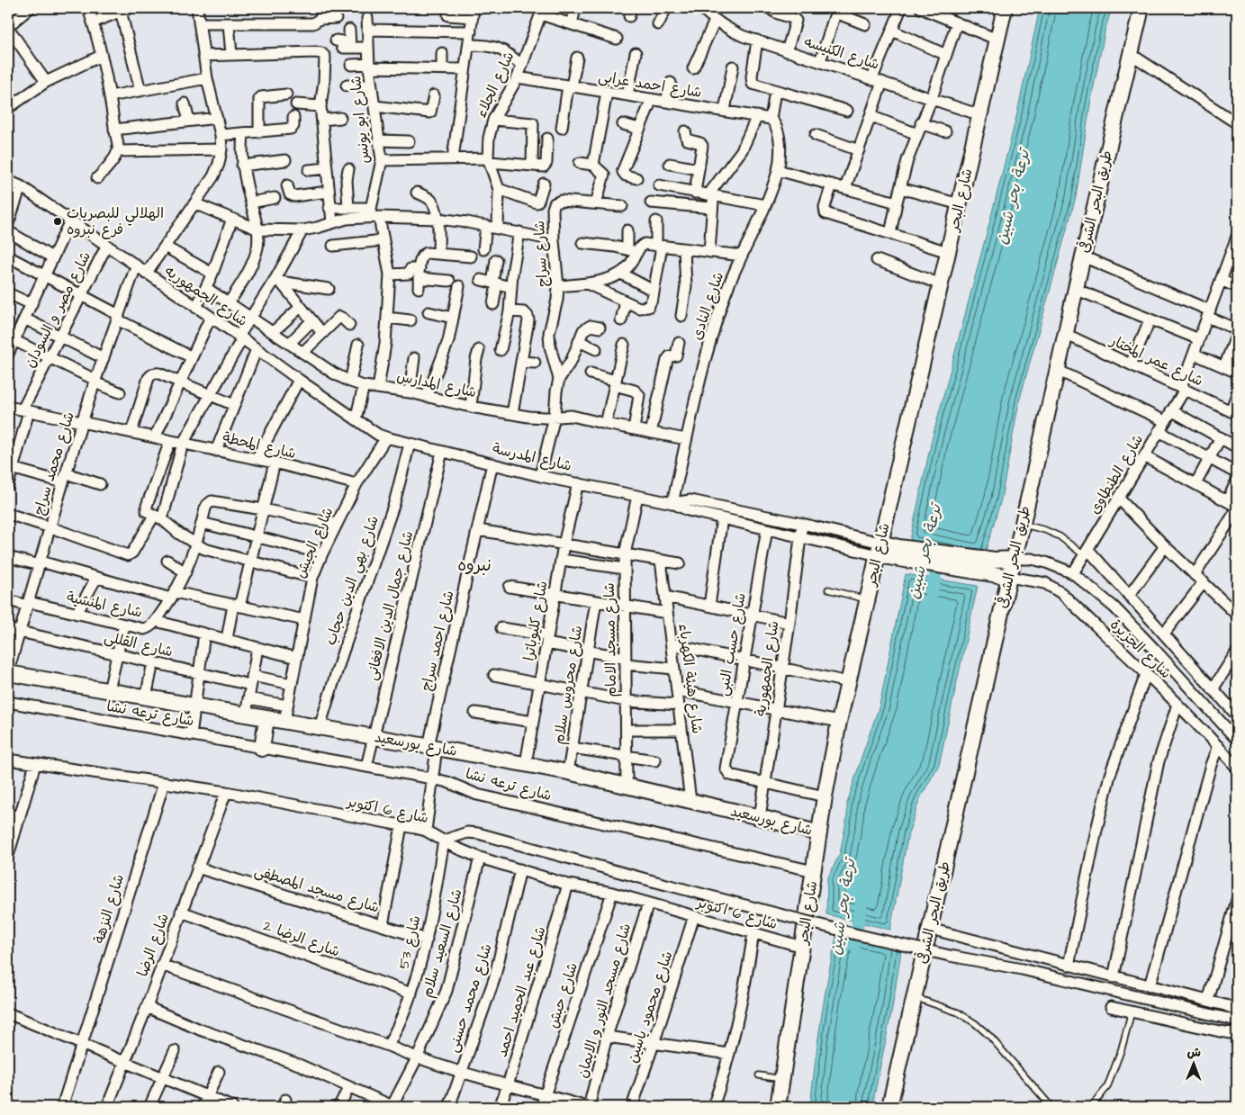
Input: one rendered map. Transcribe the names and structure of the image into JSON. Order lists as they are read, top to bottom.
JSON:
{
  "streets": {
    "street": [
      "شارع الكنيسه",
      "شارع الجلاء",
      "شارع احمد عرابى",
      "شارع ابو يونس",
      "شارع البحر",
      "طريق البحر الشرقى",
      "شارع سراج",
      "شارع الجمهوريه",
      "شارع النادى",
      "شارع مصر و السودان",
      "شارع عمر المختار",
      "شارع المدارس",
      "شارع المحطة",
      "شارع المدرسة",
      "شارع محمد سراج",
      "شارع الطنطاوى",
      "شارع الجيش",
      "شارع بهي الدين حجاب",
      "شارع المنشية",
      "شارع جمال الدين الافغانى",
      "شارع كليوباترا",
      "شارع مسجد الامام",
      "شارع احمد سراج",
      "شارع القللى",
      "شارع حسب النبى",
      "شارع الجزيرة",
      "شارع الجمهورية",
      "شارع هيئة الكهرباء",
      "شارع محروس سلام",
      "شارع ترعه نشا",
      "شارع بورسعيد",
      "شارع 6 اكتوبر",
      "شارع مسجد المصطفى",
      "شارع النزهة",
      "شارع الرضا 2",
      "شارع 53",
      "شارع السعيد سلام",
      "شارع الرضا",
      "شارع عبد الحميد احمد",
      "شارع حبش",
      "شارع محمد حسنى",
      "شارع مسجد النور و الايمان",
      "شارع محمود ياسين"
    ]
  },
  "crossings": [
    ["شارع الكنيسه", "شارع البحر"],
    ["شارع الجلاء", "شارع احمد عرابى"],
    ["شارع احمد عرابى", "شارع النادى"],
    ["شارع البحر", "شارع المدرسة"],
    ["شارع البحر", "شارع ترعه نشا"],
    ["شارع البحر", "شارع بورسعيد"],
    ["شارع البحر", "شارع 6 اكتوبر"],
    ["طريق البحر الشرقى", "شارع عمر المختار"],
    ["طريق البحر الشرقى", "شارع الجزيرة"],
    ["شارع سراج", "شارع المدارس"],
    ["شارع سراج", "شارع المدرسة"],
    ["شارع الجمهوريه", "شارع مصر و السودان"],
    ["شارع الجمهوريه", "شارع المدرسة"],
    ["شارع الجمهوريه", "شارع محمد سراج"],
    ["شارع الجمهوريه", "شارع الجيش"],
    ["شارع النادى", "شارع المدارس"],
    ["شارع النادى", "شارع المدرسة"],
    ["شارع مصر و السودان", "شارع المحطة"],
    ["شارع عمر المختار", "شارع الطنطاوى"],
    ["شارع المحطة", "شارع محمد سراج"],
    ["شارع المحطة", "شارع الجيش"],
    ["شارع المدرسة", "شارع الجيش"],
    ["شارع المدرسة", "شارع بهي الدين حجاب"],
    ["شارع المدرسة", "شارع جمال الدين الافغانى"],
    ["شارع المدرسة", "شارع كليوباترا"],
    ["شارع المدرسة", "شارع مسجد الامام"],
    ["شارع المدرسة", "شارع احمد سراج"],
    ["شارع المدرسة", "شارع حسب النبى"],
    ["شارع المدرسة", "شارع الجمهورية"],
    ["شارع محمد سراج", "شارع المنشية"],
    ["شارع محمد سراج", "شارع القللى"],
    ["شارع محمد سراج", "شارع بورسعيد"],
    ["شارع الطنطاوى", "شارع الجزيرة"],
    ["شارع الجيش", "شارع القللى"],
    ["شارع الجيش", "شارع بورسعيد"],
    ["شارع بهي الدين حجاب", "شارع بورسعيد"],
    ["شارع جمال الدين الافغانى", "شارع ترعه نشا"],
    ["شارع جمال الدين الافغانى", "شارع بورسعيد"],
    ["شارع كليوباترا", "شارع بورسعيد"],
    ["شارع مسجد الامام", "شارع بورسعيد"],
    ["شارع احمد سراج", "شارع ترعه نشا"],
    ["شارع احمد سراج", "شارع بورسعيد"],
    ["شارع احمد سراج", "شارع 6 اكتوبر"],
    ["شارع حسب النبى", "شارع الجمهورية"],
    ["شارع الجمهورية", "شارع بورسعيد"],
    ["شارع هيئة الكهرباء", "شارع بورسعيد"],
    ["شارع محروس سلام", "شارع بورسعيد"],
    ["شارع 6 اكتوبر", "شارع النزهة"],
    ["شارع 6 اكتوبر", "شارع 53"],
    ["شارع 6 اكتوبر", "شارع السعيد سلام"],
    ["شارع 6 اكتوبر", "شارع الرضا"],
    ["شارع 6 اكتوبر", "شارع عبد الحميد احمد"],
    ["شارع 6 اكتوبر", "شارع حبش"],
    ["شارع 6 اكتوبر", "شارع محمد حسنى"],
    ["شارع 6 اكتوبر", "شارع مسجد النور و الايمان"],
    ["شارع 6 اكتوبر", "شارع محمود ياسين"],
    ["شارع مسجد المصطفى", "شارع 53"],
    ["شارع مسجد المصطفى", "شارع الرضا"],
    ["شارع الرضا 2", "شارع 53"],
    ["شارع الرضا 2", "شارع الرضا"]
  ],
  "districts": ["نبروه"],
  "water": ["ترعة بحر شبين"],
  "places": ["الهلالي للبصريات فرع نبروه"],
  "north": "top"
}
